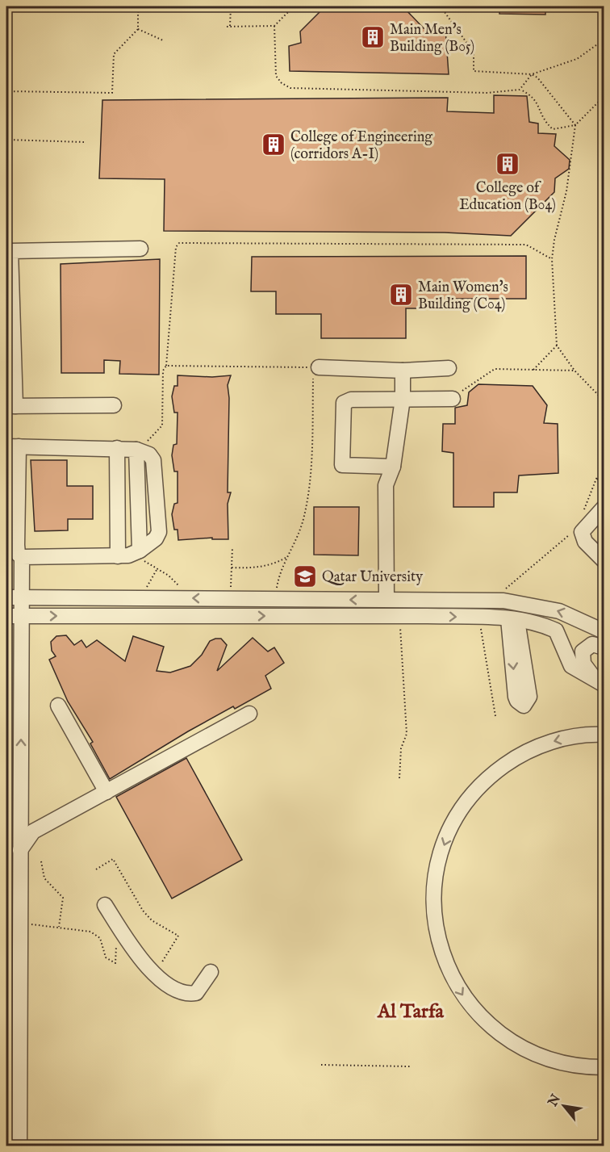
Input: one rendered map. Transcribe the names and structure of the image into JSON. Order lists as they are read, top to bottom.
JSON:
{
  "districts": ["Al Tarfa"],
  "places": {
    "building": [
      "Main Men's Building (B05)",
      "College of Engineering (corridors A-I)",
      "College of Education (B04)",
      "Main Women's Building (C04)"
    ],
    "school or university": ["Qatar University"]
  },
  "north": "top left"
}
